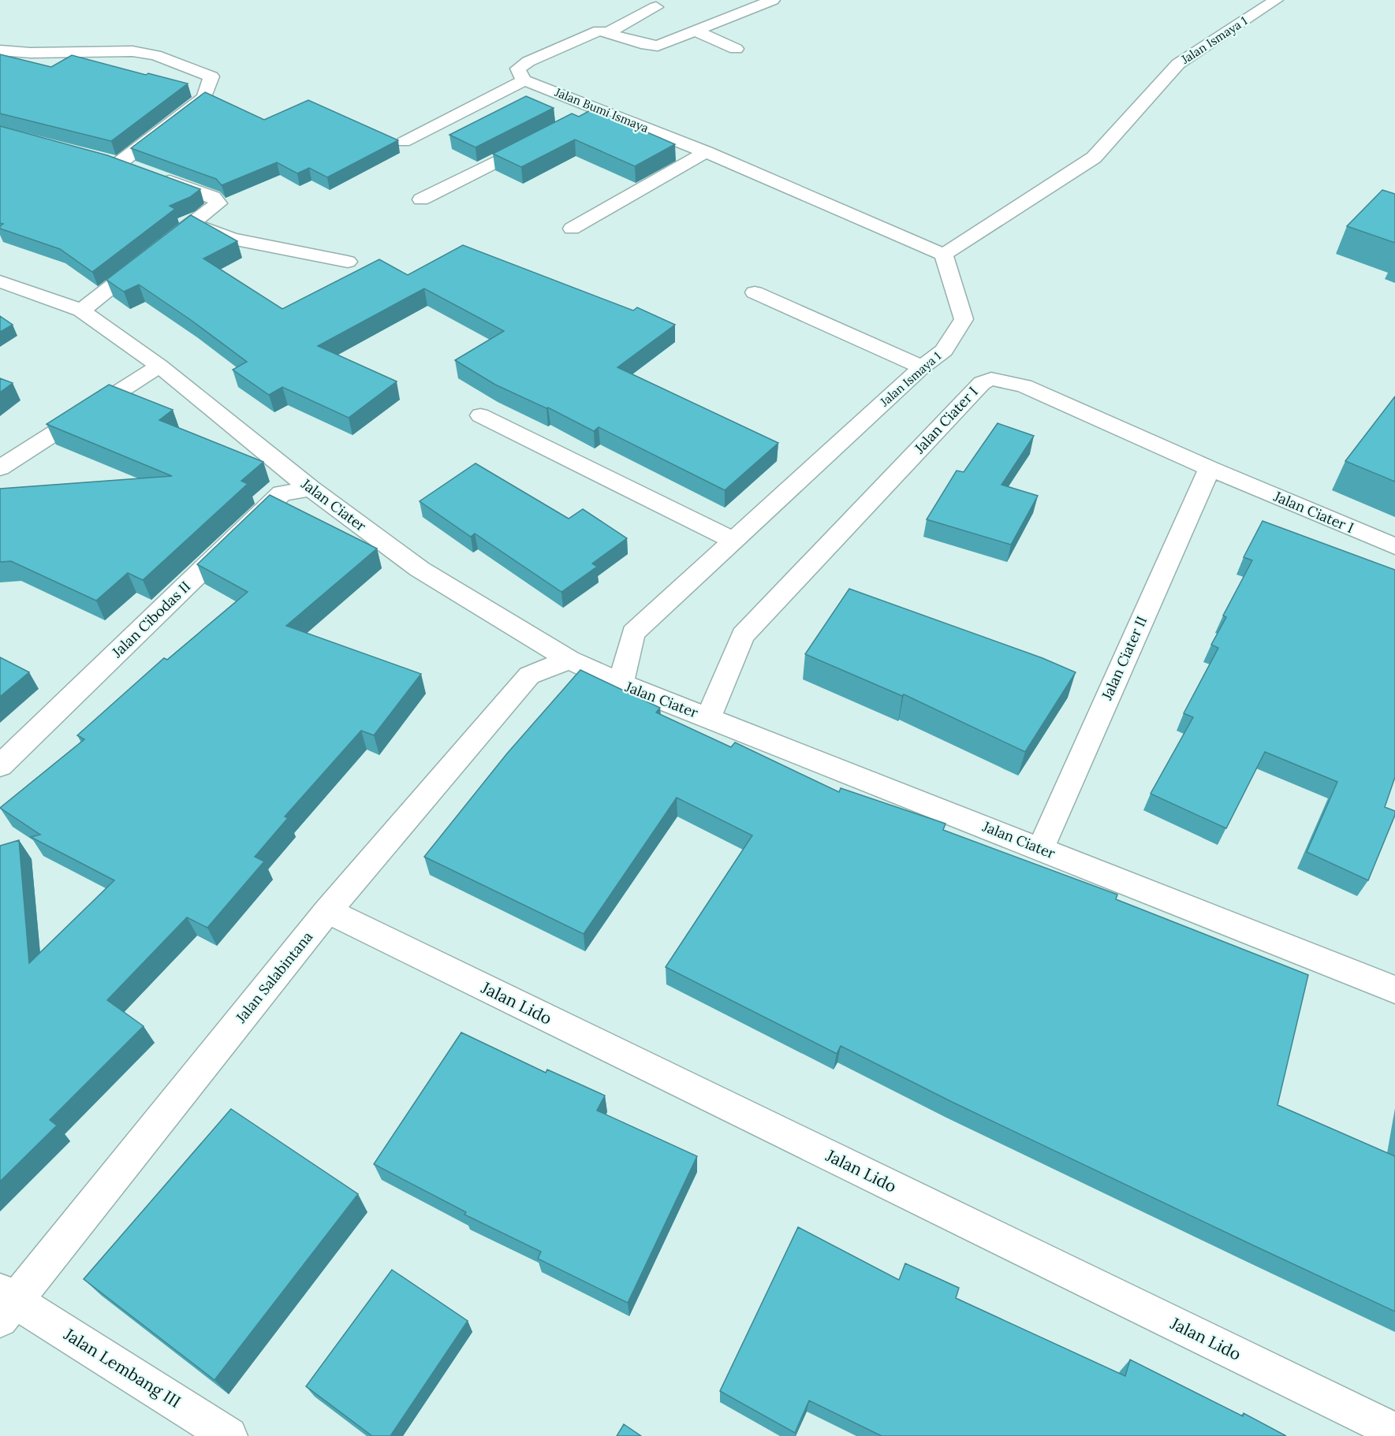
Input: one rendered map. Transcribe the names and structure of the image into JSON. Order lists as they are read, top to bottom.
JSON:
{
  "streets": {
    "street": [
      "Jalan Ismaya 1",
      "Jalan Bumi Ismaya",
      "Jalan Ciater I",
      "Jalan Ciater",
      "Jalan Cibodas II",
      "Jalan Ciater II",
      "Jalan Salabintana",
      "Jalan Lido",
      "Jalan Lembang III"
    ]
  },
  "crossings": [
    ["Jalan Ismaya 1", "Jalan Bumi Ismaya"],
    ["Jalan Ismaya 1", "Jalan Ciater"],
    ["Jalan Ciater I", "Jalan Ciater"],
    ["Jalan Ciater I", "Jalan Ciater II"],
    ["Jalan Ciater", "Jalan Cibodas II"],
    ["Jalan Ciater", "Jalan Ciater II"],
    ["Jalan Ciater", "Jalan Salabintana"],
    ["Jalan Salabintana", "Jalan Lido"],
    ["Jalan Salabintana", "Jalan Lembang III"]
  ]
}
